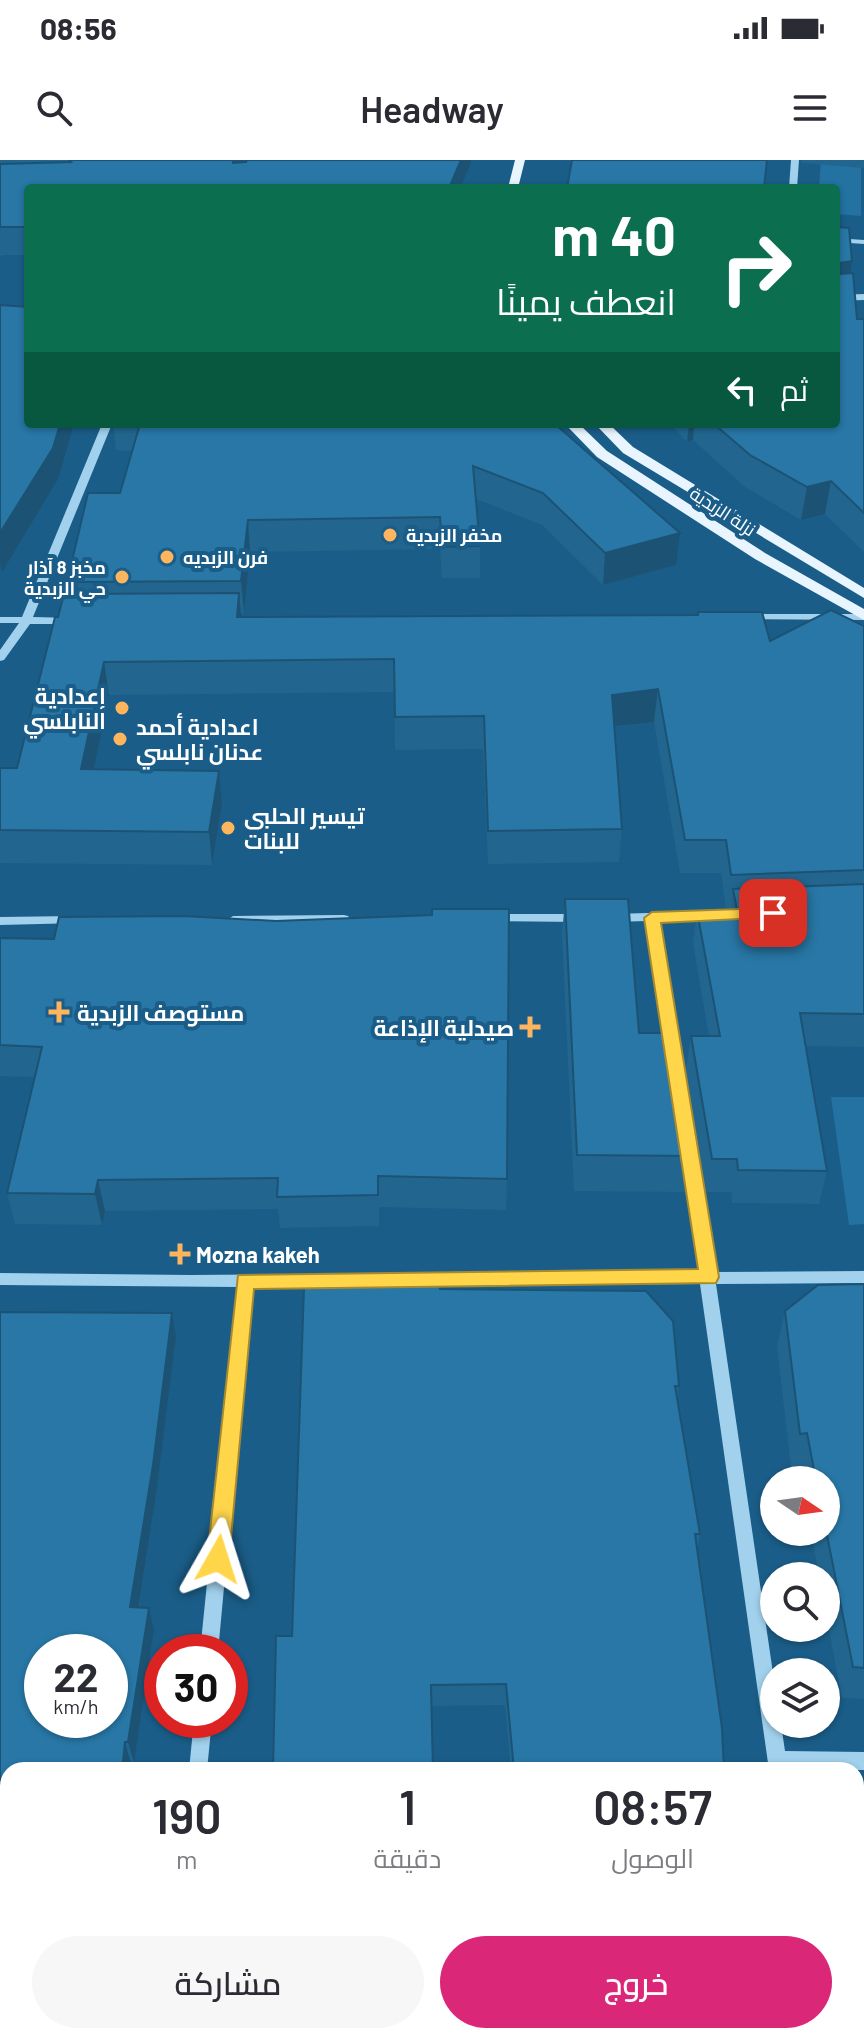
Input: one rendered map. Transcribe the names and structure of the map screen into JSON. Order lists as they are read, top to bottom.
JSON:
{
  "streets": {
    "main road": ["نزلة الزبدية"]
  },
  "places": {
    "other": [
      "مخفر الزبدية",
      "فرن الزبديه",
      "مخبز 8 آذار حي الزبدية",
      "إعدادية النابلسي",
      "اعدادية أحمد عدنان نابلسي",
      "تيسير الحلبي للبنات"
    ],
    "health": ["مستوصف الزبدية", "صيدلية الإذاعة", "Mozna kakeh"]
  },
  "north": "right",
  "page": {
    "status": "08:56",
    "header": "Headway",
    "turn": ["40 m", "انعطف يمينًا"],
    "then": "ثم",
    "speed": "22 km/h",
    "limit": "30",
    "eta": [
      "08:57",
      "الوصول",
      "1",
      "دقيقة",
      "190",
      "m"
    ],
    "buttons": ["خروج", "مشاركة"]
  }
}
